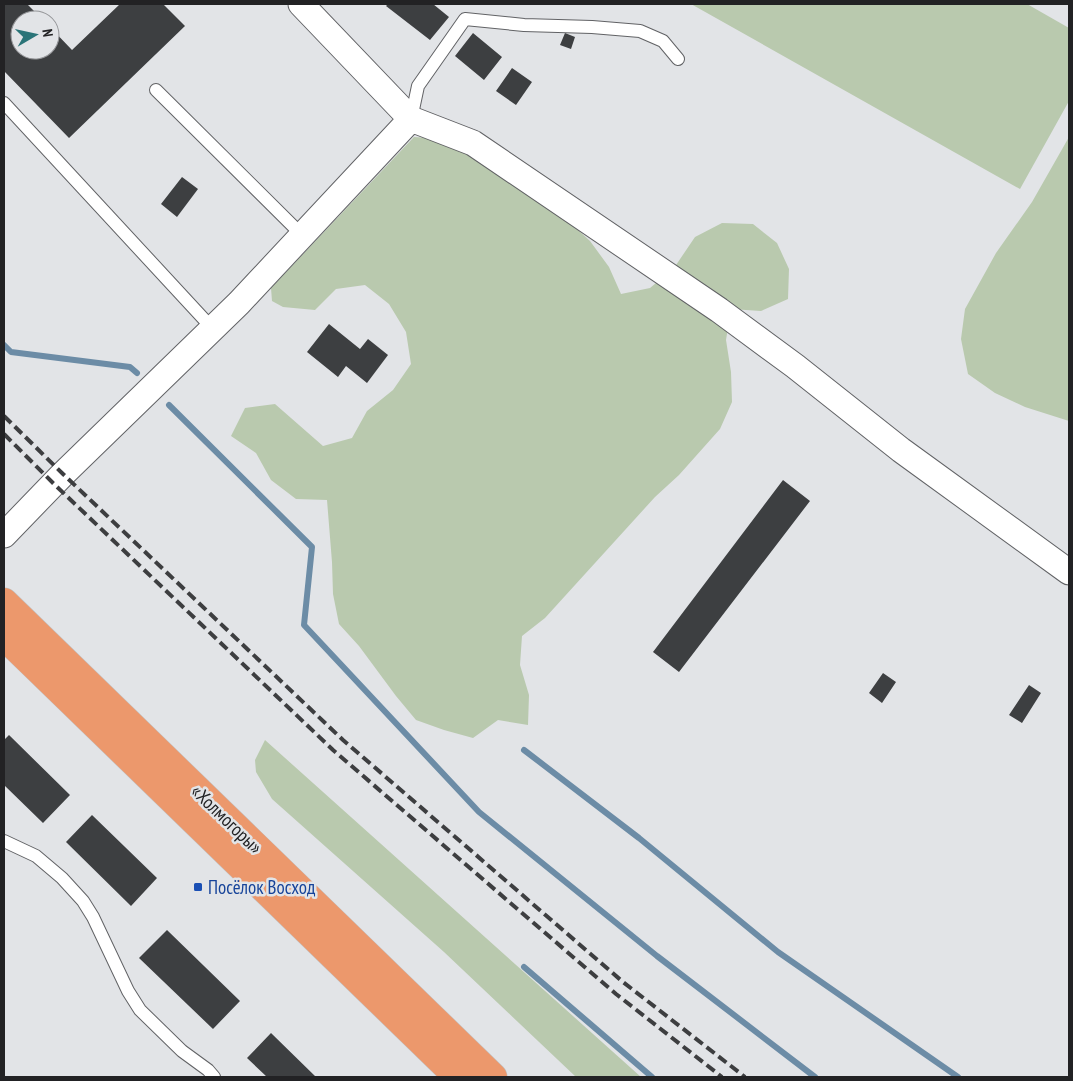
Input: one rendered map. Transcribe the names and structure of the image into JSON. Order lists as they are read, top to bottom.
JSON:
{
  "streets": {
    "highway": ["«Холмогоры»"]
  },
  "places": {
    "transit": ["Посёлок Восход"]
  },
  "north": "right"
}
